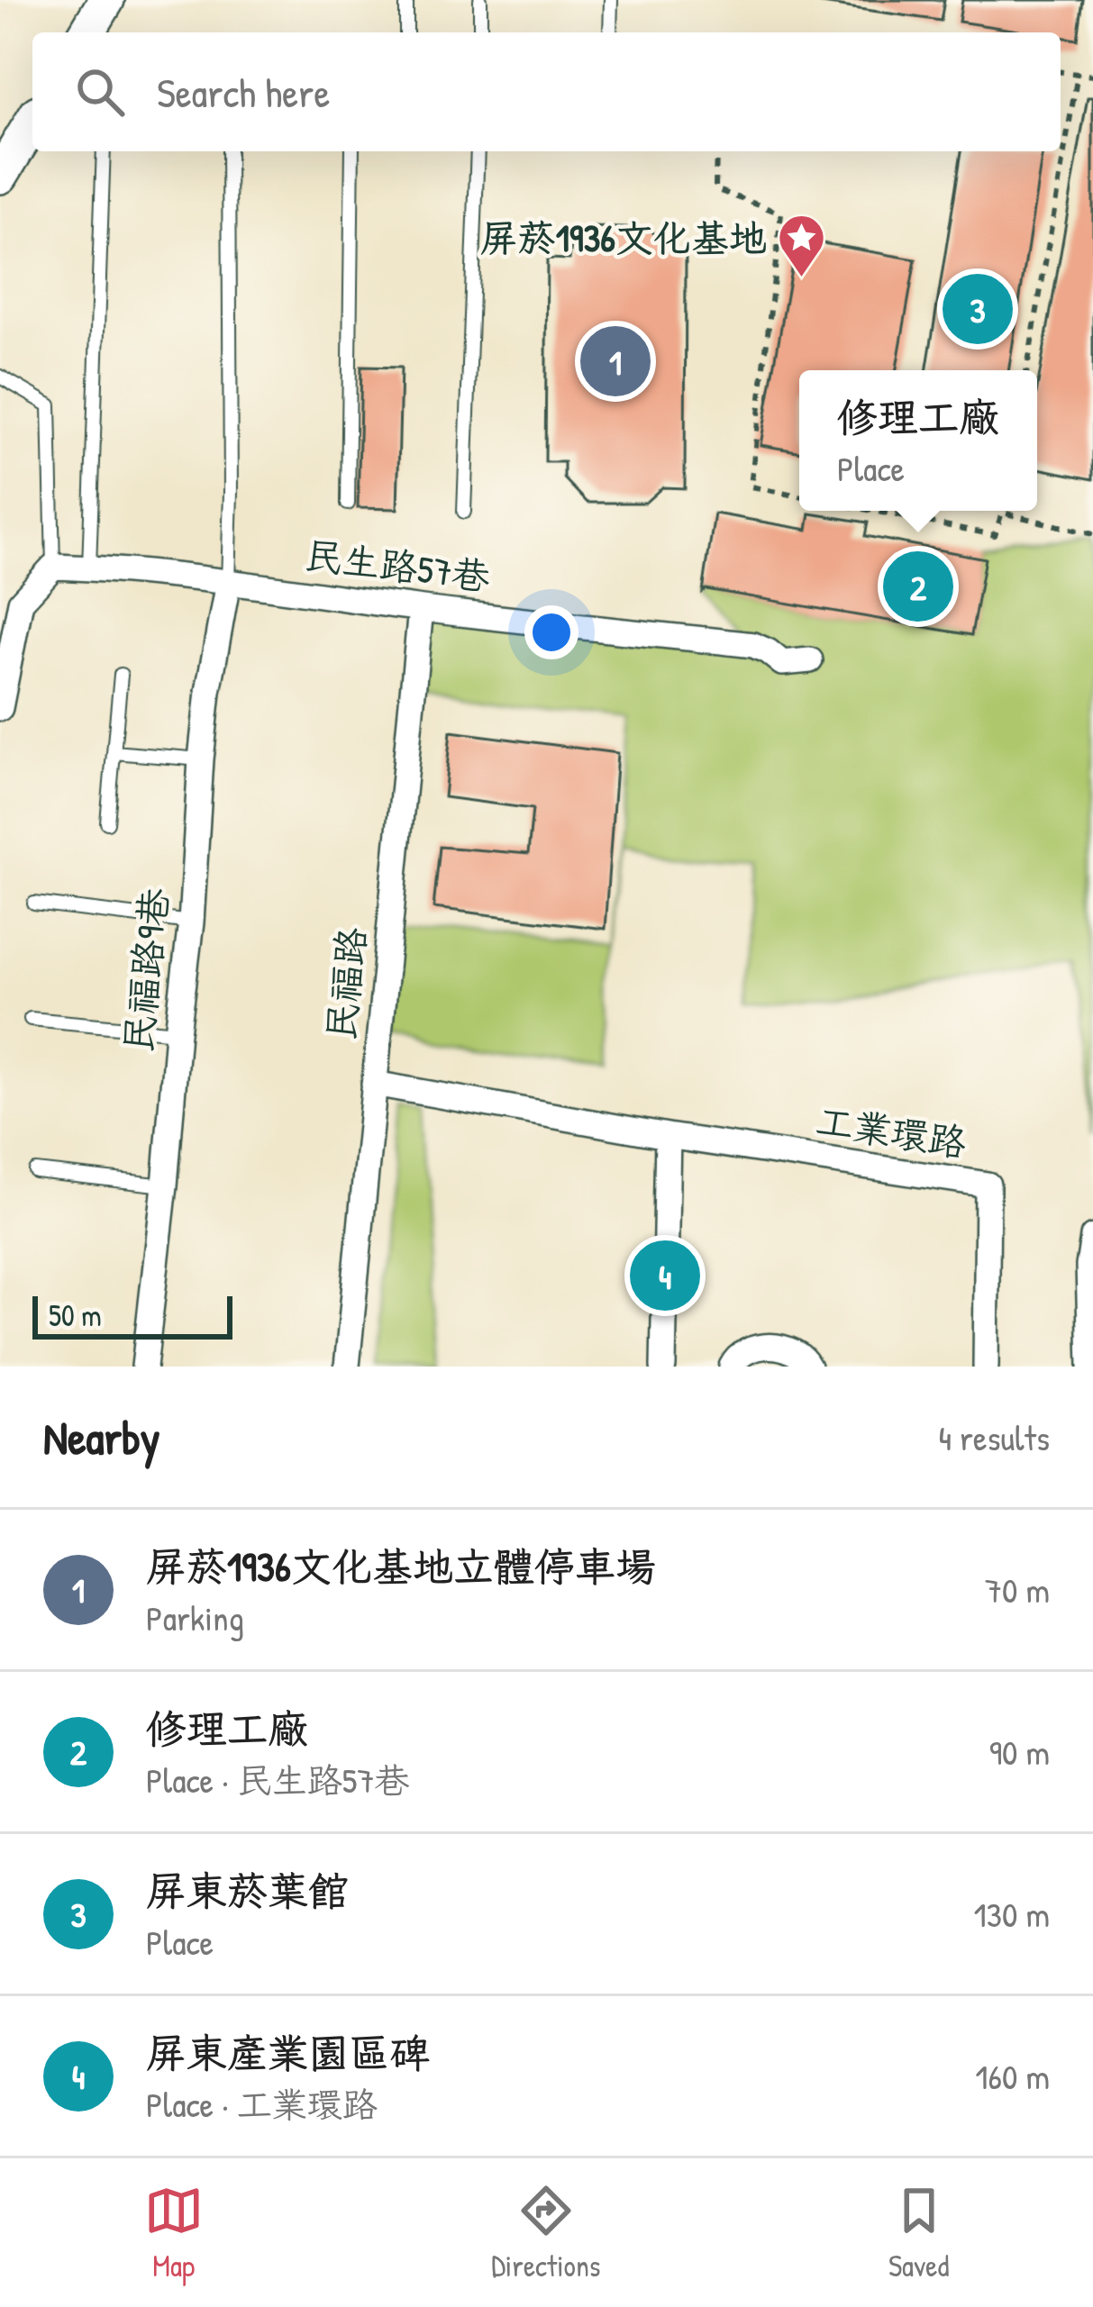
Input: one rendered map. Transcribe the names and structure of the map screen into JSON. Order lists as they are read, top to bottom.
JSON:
{
  "streets": {
    "street": [
      "民生路57巷",
      "民福路9巷",
      "民福路",
      "工業環路"
    ]
  },
  "crossings": [
    ["民生路57巷", "民福路9巷"],
    ["民生路57巷", "民福路"],
    ["民福路", "工業環路"]
  ],
  "places": {
    "place": ["屏菸1936文化基地"]
  },
  "scale_bar": "50 m",
  "page": {
    "search": "Search here",
    "pins": [
      "3",
      "1",
      "2",
      "4"
    ],
    "popup": ["修理工廠", "Place"],
    "scale": "50 m",
    "heading": ["Nearby", "4 results"],
    "list": [
      {
        "mark": "1",
        "name": "屏菸1936文化基地立體停車場",
        "note": "Parking",
        "value": "70 m"
      },
      {
        "mark": "2",
        "name": "修理工廠",
        "note": "Place · 民生路57巷",
        "value": "90 m"
      },
      {
        "mark": "3",
        "name": "屏東菸葉館",
        "note": "Place",
        "value": "130 m"
      },
      {
        "mark": "4",
        "name": "屏東產業園區碑",
        "note": "Place · 工業環路",
        "value": "160 m"
      }
    ],
    "nav": ["Map", "Directions", "Saved"]
  }
}
